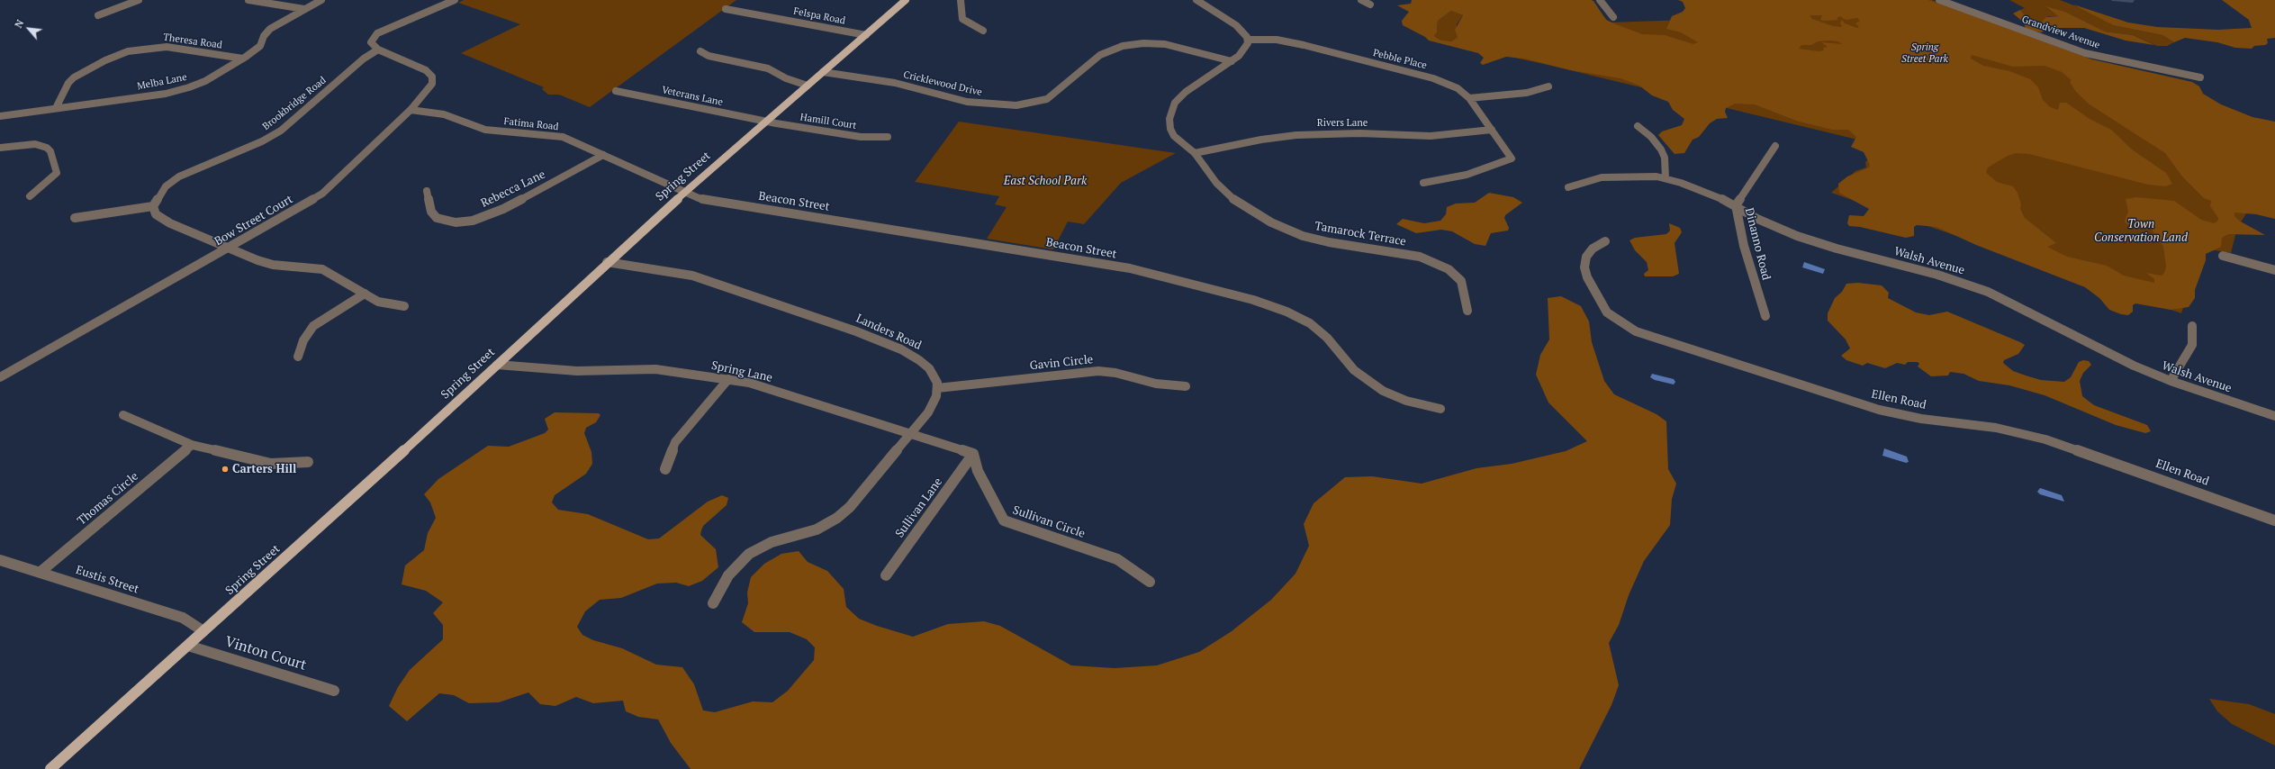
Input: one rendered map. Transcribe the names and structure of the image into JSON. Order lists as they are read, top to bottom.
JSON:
{
  "streets": {
    "main road": ["Spring Street"],
    "street": [
      "Felspa Road",
      "Grandview Avenue",
      "Theresa Road",
      "Pebble Place",
      "Melba Lane",
      "Cricklewood Drive",
      "Veterans Lane",
      "Brookbridge Road",
      "Hamill Court",
      "Rivers Lane",
      "Fatima Road",
      "Rebecca Lane",
      "Beacon Street",
      "Bow Street Court",
      "Tamarock Terrace",
      "Dinanno Road",
      "Walsh Avenue",
      "Landers Road",
      "Gavin Circle",
      "Spring Lane",
      "Ellen Road",
      "Thomas Circle",
      "Sullivan Lane",
      "Sullivan Circle",
      "Eustis Street",
      "Vinton Court"
    ]
  },
  "crossings": [
    ["Felspa Road", "Spring Street"],
    ["Theresa Road", "Melba Lane"],
    ["Pebble Place", "Rivers Lane"],
    ["Pebble Place", "Tamarock Terrace"],
    ["Cricklewood Drive", "Spring Street"],
    ["Cricklewood Drive", "Tamarock Terrace"],
    ["Veterans Lane", "Hamill Court"],
    ["Veterans Lane", "Spring Street"],
    ["Brookbridge Road", "Bow Street Court"],
    ["Hamill Court", "Spring Street"],
    ["Rivers Lane", "Tamarock Terrace"],
    ["Fatima Road", "Spring Street"],
    ["Fatima Road", "Rebecca Lane"],
    ["Fatima Road", "Beacon Street"],
    ["Fatima Road", "Bow Street Court"],
    ["Spring Street", "Beacon Street"],
    ["Spring Street", "Landers Road"],
    ["Spring Street", "Spring Lane"],
    ["Spring Street", "Eustis Street"],
    ["Spring Street", "Vinton Court"],
    ["Dinanno Road", "Walsh Avenue"],
    ["Landers Road", "Gavin Circle"],
    ["Spring Lane", "Sullivan Lane"],
    ["Spring Lane", "Sullivan Circle"],
    ["Thomas Circle", "Eustis Street"],
    ["Sullivan Lane", "Sullivan Circle"]
  ],
  "parks": ["Spring Street Park", "East School Park", "Town Conservation Land"],
  "places": ["Carters Hill"],
  "north": "top left"
}
